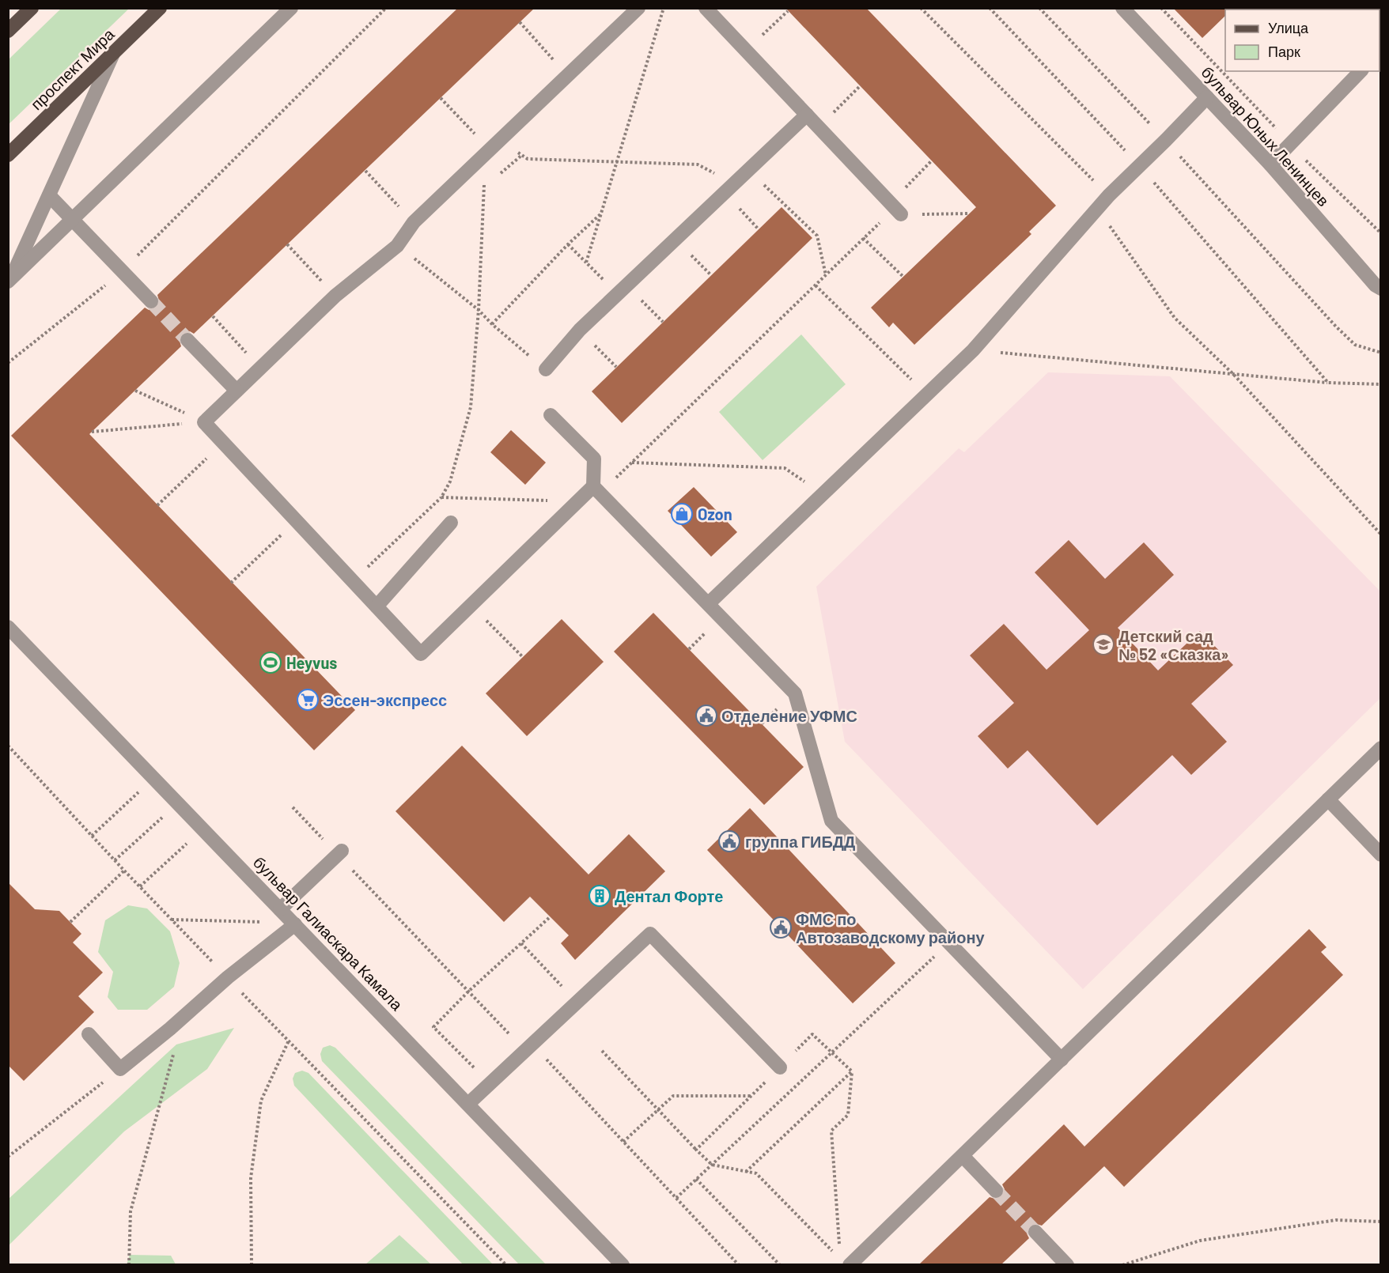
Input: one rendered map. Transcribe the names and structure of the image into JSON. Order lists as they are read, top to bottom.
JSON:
{
  "streets": {
    "main road": ["проспект Мира"],
    "street": ["бульвар Юных Ленинцев", "бульвар Галиаскара Камала"]
  },
  "places": {
    "shop": ["Ozon"],
    "school or university": ["Детский сад № 52 «Сказка»"],
    "sports": ["Heyvus"],
    "supermarket": ["Эссен-экспресс"],
    "public building": ["Отделение УФМС", "группа ГИБДД", "ФМС по Автозаводскому району"],
    "building": ["Дентал Форте"]
  },
  "legend": ["Улица", "Парк"]
}
